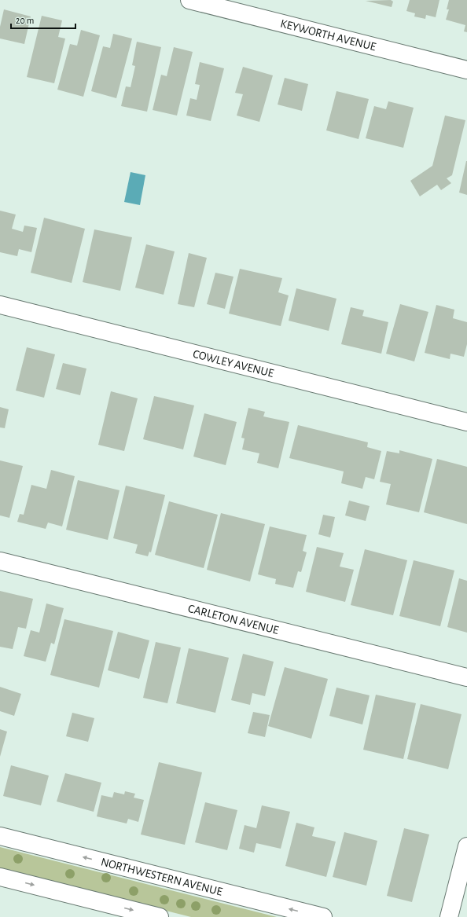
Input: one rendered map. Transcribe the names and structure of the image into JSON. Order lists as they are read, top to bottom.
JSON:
{
  "streets": {
    "street": [
      "KEYWORTH AVENUE",
      "COWLEY AVENUE",
      "CARLETON AVENUE",
      "NORTHWESTERN AVENUE"
    ]
  },
  "scale_bar": "20 m"
}
